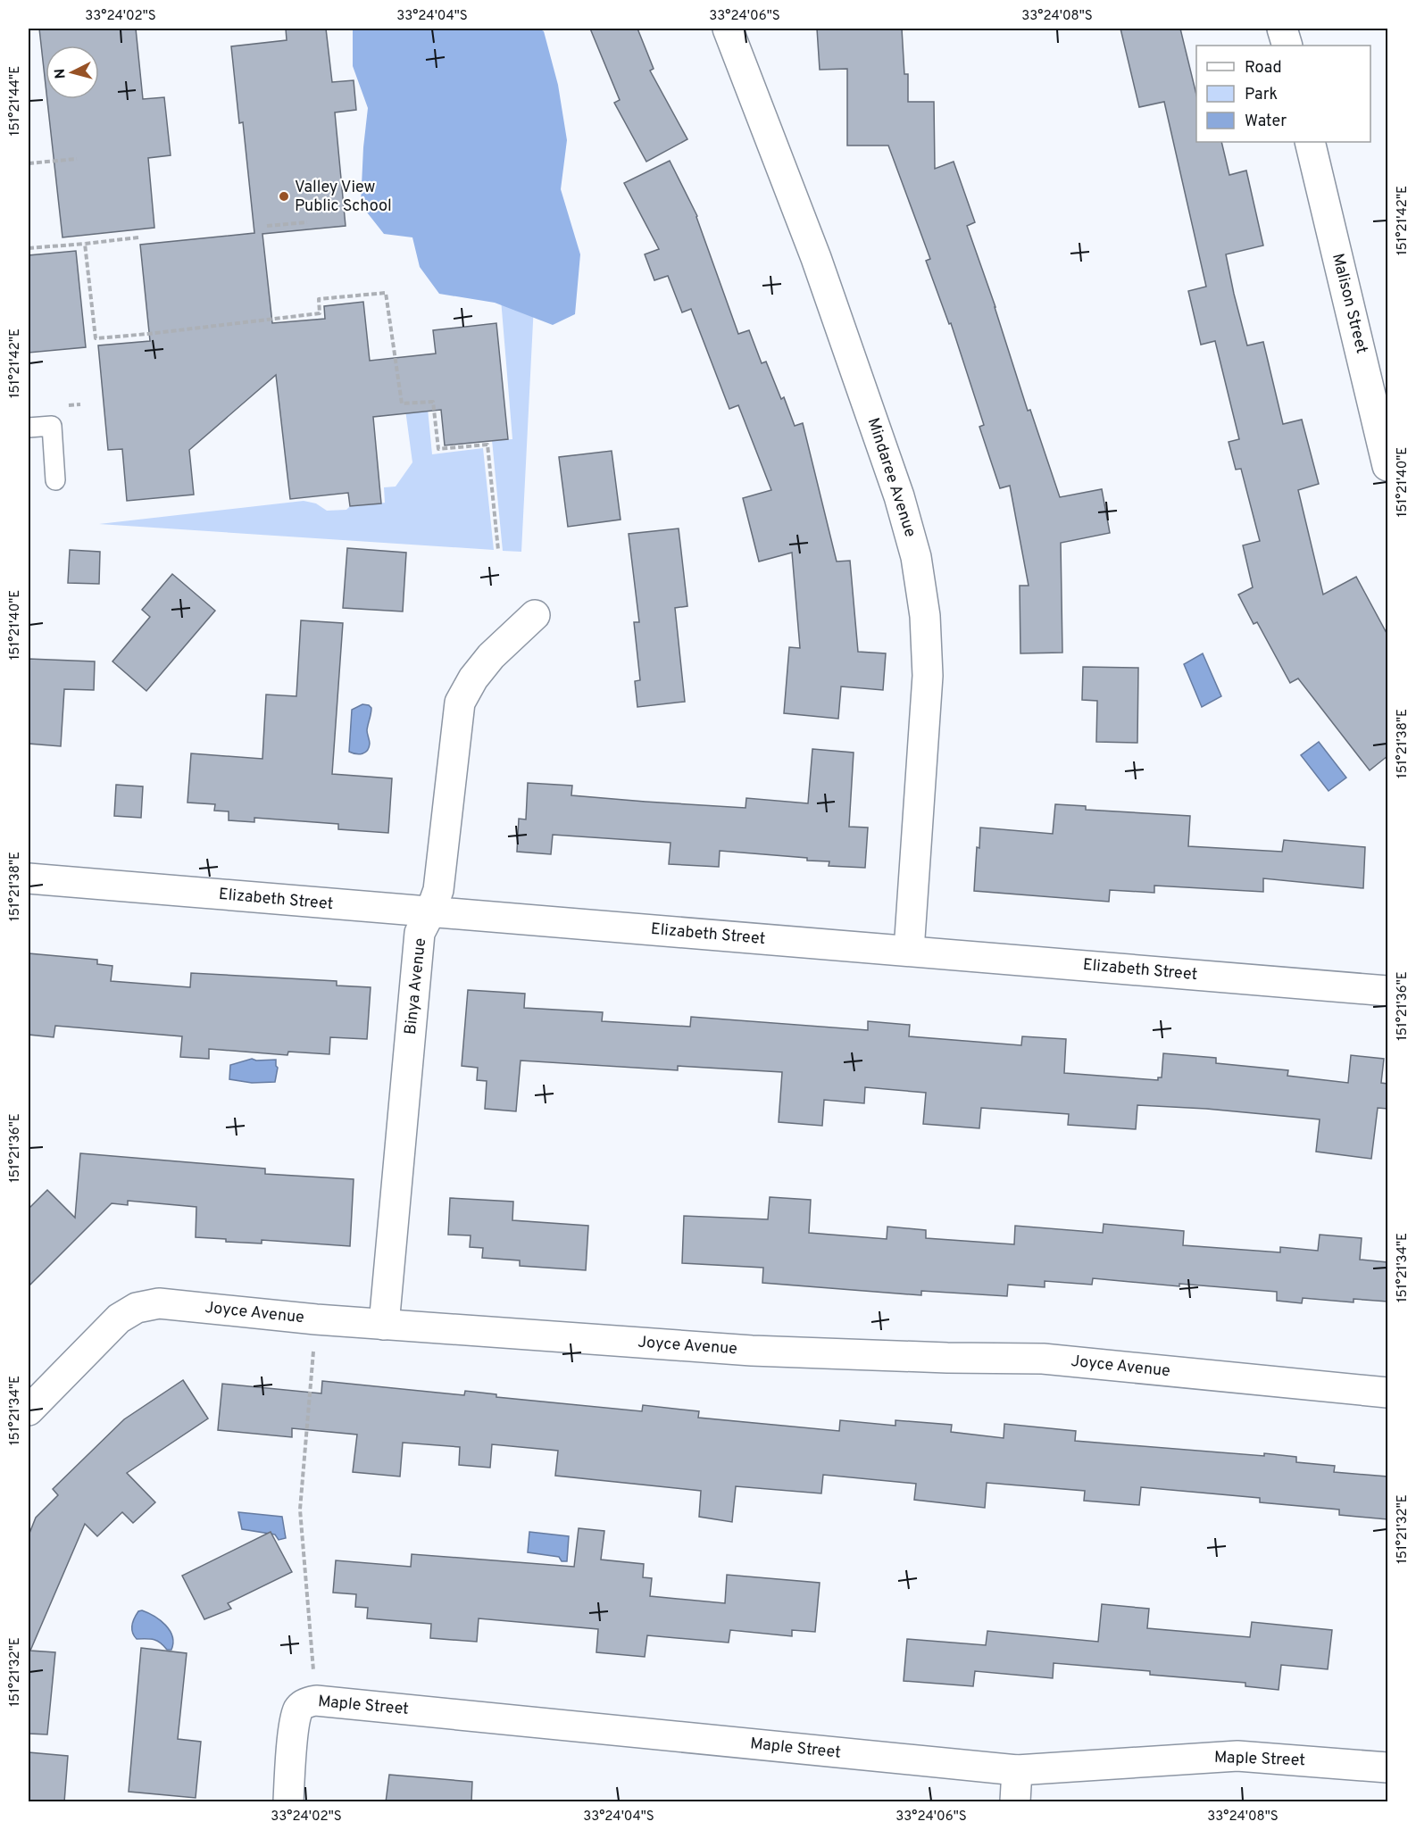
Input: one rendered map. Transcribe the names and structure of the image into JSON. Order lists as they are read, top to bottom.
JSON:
{
  "streets": {
    "street": [
      "Malison Street",
      "Mindaree Avenue",
      "Elizabeth Street",
      "Binya Avenue",
      "Joyce Avenue",
      "Maple Street"
    ]
  },
  "crossings": [
    ["Mindaree Avenue", "Elizabeth Street"],
    ["Elizabeth Street", "Binya Avenue"],
    ["Binya Avenue", "Joyce Avenue"]
  ],
  "places": ["Valley View Public School"],
  "legend": ["Road", "Park", "Water"],
  "north": "left",
  "coordinates": [
    "33°24'02\"S",
    "33°24'04\"S",
    "33°24'06\"S",
    "33°24'08\"S",
    "151°21'44\"E",
    "151°21'42\"E",
    "151°21'40\"E",
    "151°21'38\"E",
    "151°21'36\"E",
    "151°21'34\"E",
    "151°21'32\"E"
  ]
}
